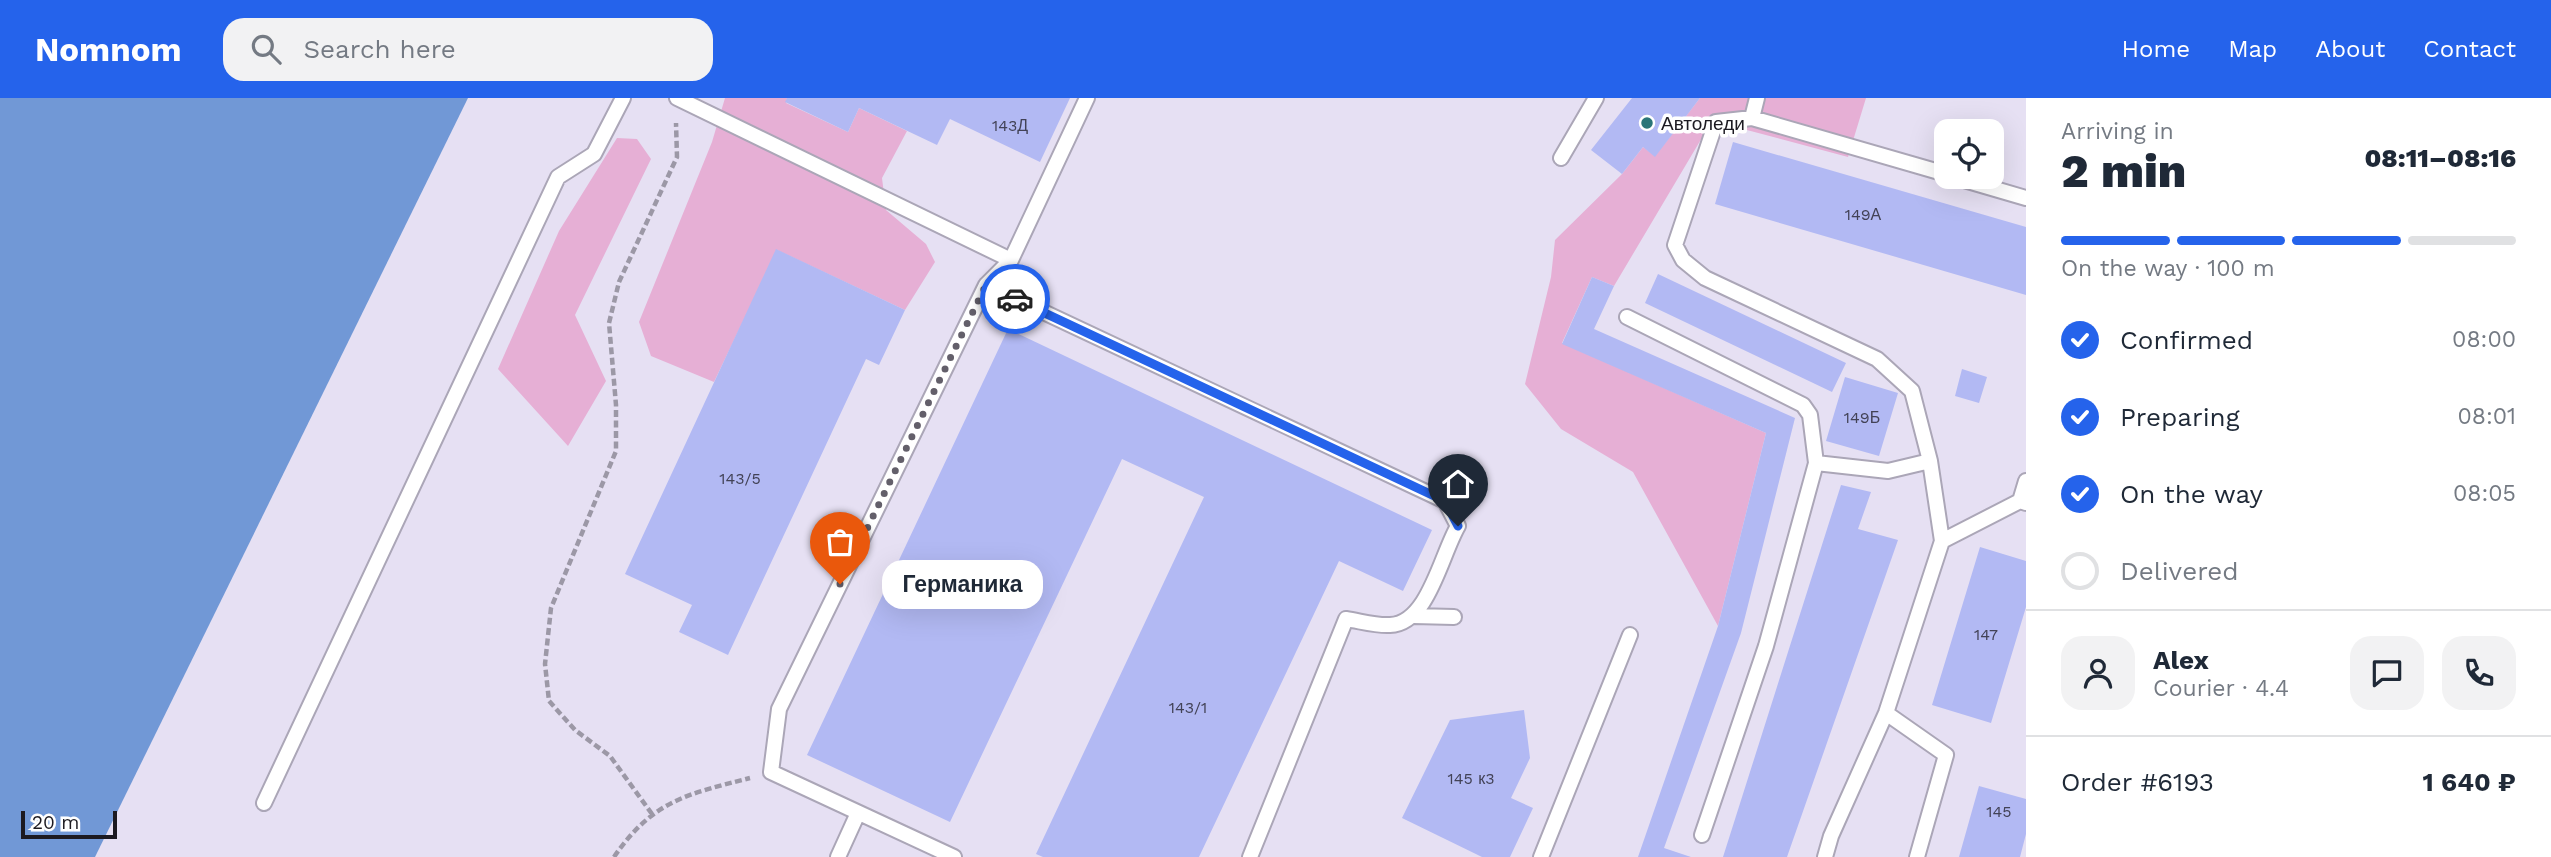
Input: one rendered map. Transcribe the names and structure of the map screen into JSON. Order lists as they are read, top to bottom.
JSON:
{
  "places": ["Автоледи", "Германика"],
  "house_numbers": [
    "143Д",
    "149А",
    "149Б",
    "143/5",
    "147",
    "143/1",
    "145 к3",
    "145"
  ],
  "scale_bar": "20 m",
  "page": {
    "header": "Nomnom",
    "search": "Search here",
    "nav": [
      "Home",
      "Map",
      "About",
      "Contact"
    ],
    "heading": ["2 min", "Arriving in", "08:11–08:16"],
    "panel": [
      "Alex",
      "Courier · 4.4",
      "Order #6193",
      "1 640 ₽"
    ],
    "bar": "On the way · 100 m",
    "list": [
      ["Confirmed", "08:00"],
      ["Preparing", "08:01"],
      ["On the way", "08:05"],
      "Delivered"
    ],
    "bubble": "Германика",
    "scale": "20 m"
  }
}
